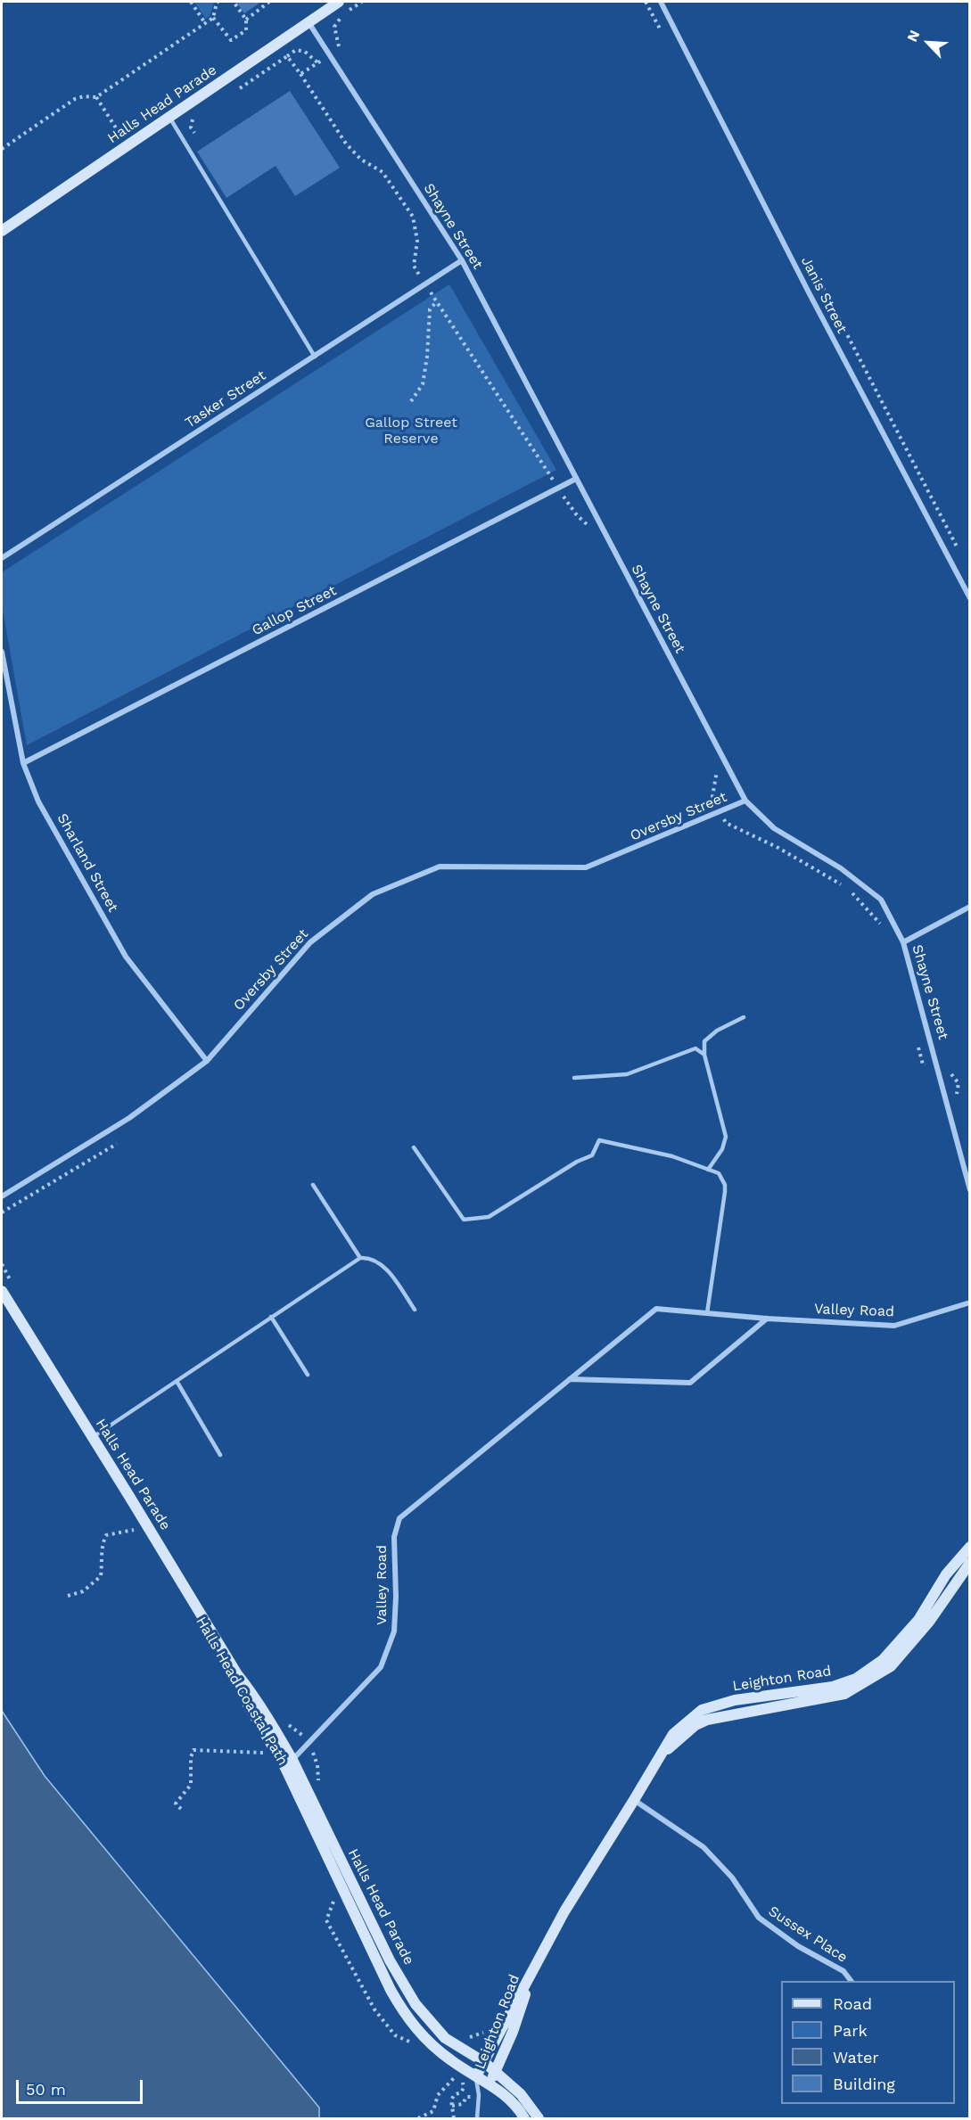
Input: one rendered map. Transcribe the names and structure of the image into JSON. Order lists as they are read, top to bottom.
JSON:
{
  "streets": {
    "street": [
      "Halls Head Parade",
      "Shayne Street",
      "Janis Street",
      "Tasker Street",
      "Gallop Street",
      "Oversby Street",
      "Sharland Street",
      "Valley Road",
      "Leighton Road",
      "Sussex Place"
    ],
    "path": ["Halls Head Coastal Path"]
  },
  "crossings": [
    ["Halls Head Parade", "Shayne Street"],
    ["Halls Head Parade", "Valley Road"],
    ["Halls Head Parade", "Leighton Road"],
    ["Shayne Street", "Tasker Street"],
    ["Shayne Street", "Gallop Street"],
    ["Shayne Street", "Oversby Street"],
    ["Gallop Street", "Sharland Street"],
    ["Oversby Street", "Sharland Street"],
    ["Leighton Road", "Sussex Place"]
  ],
  "parks": ["Gallop Street Reserve"],
  "legend": [
    "Road",
    "Park",
    "Water",
    "Building"
  ],
  "scale_bar": "50 m",
  "north": "top left"
}
